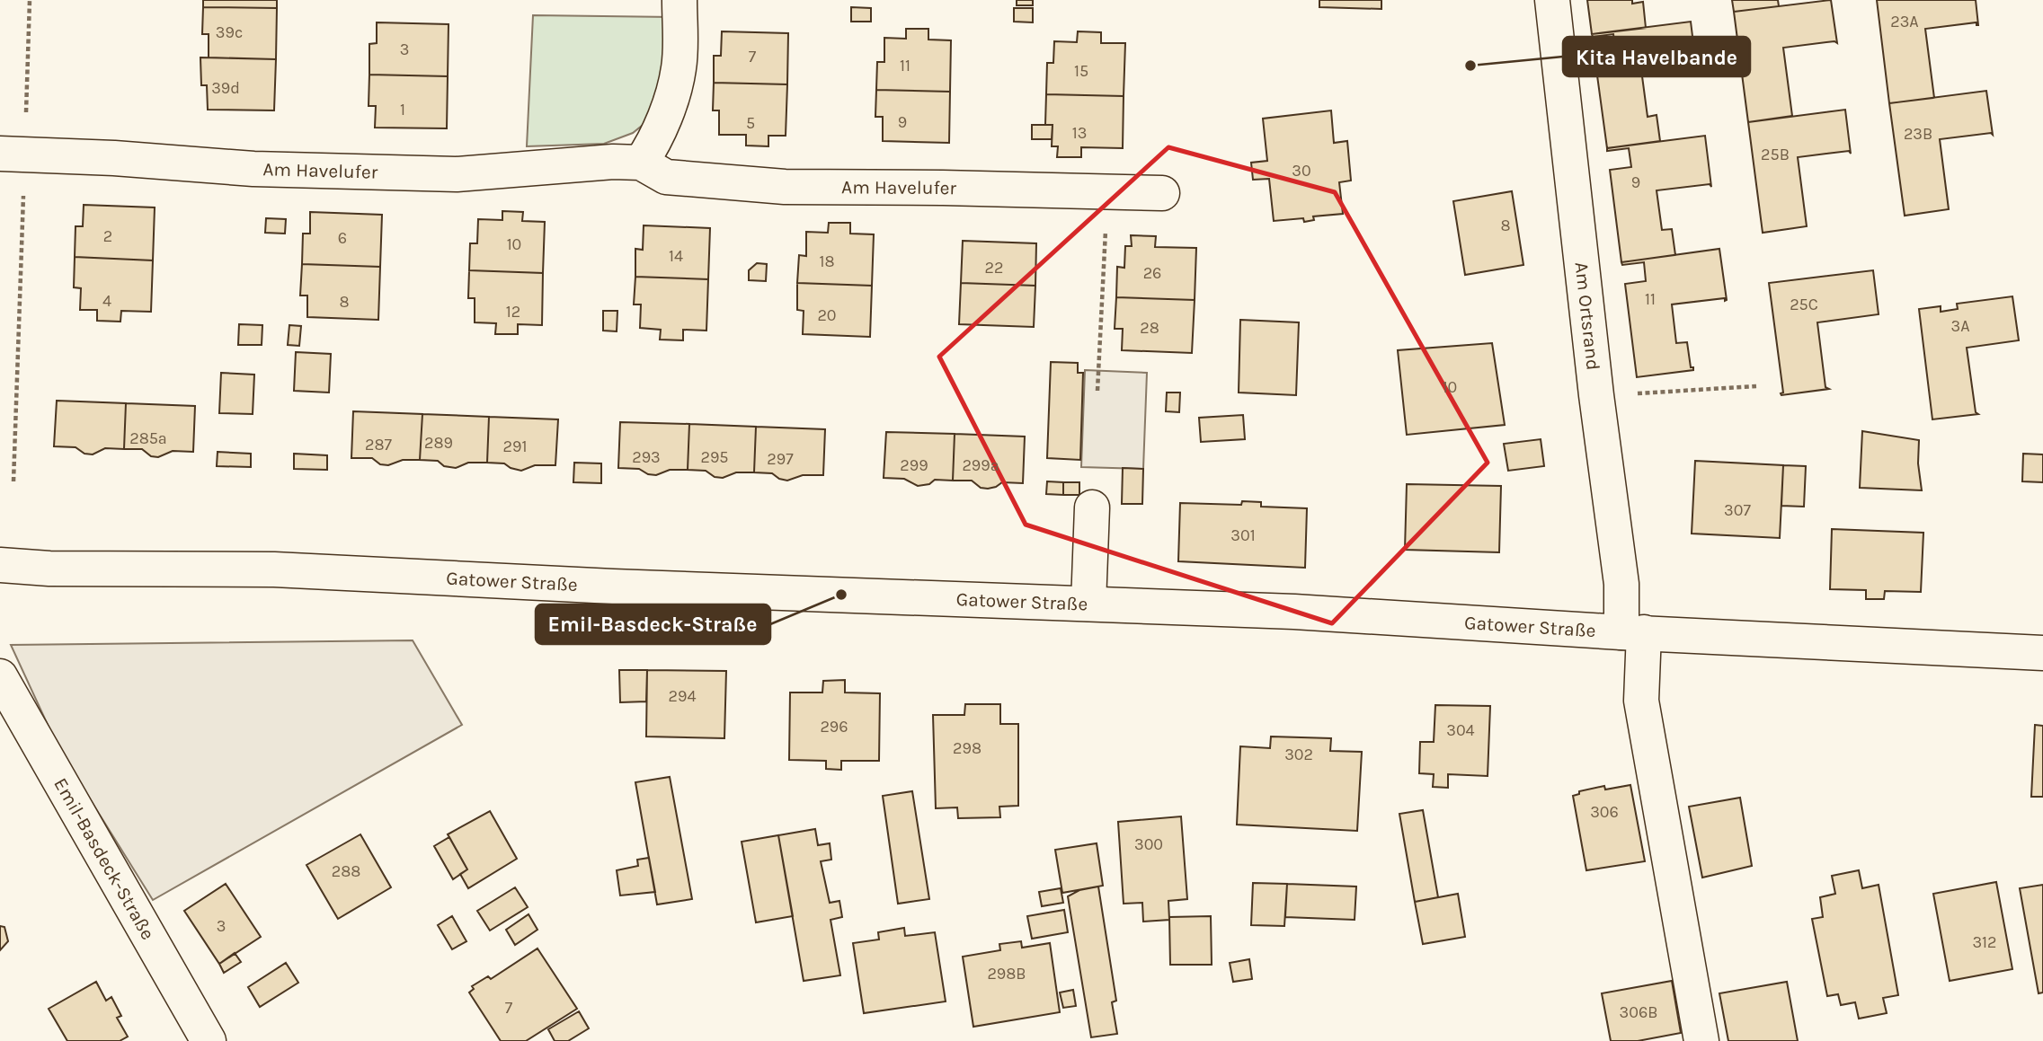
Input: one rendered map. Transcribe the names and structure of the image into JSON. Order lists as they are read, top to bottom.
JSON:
{
  "streets": {
    "street": [
      "Am Havelufer",
      "Am Ortsrand",
      "Gatower Straße",
      "Emil-Basdeck-Straße"
    ]
  },
  "crossings": [
    ["Am Ortsrand", "Gatower Straße"]
  ],
  "places": ["Kita Havelbande", "Emil-Basdeck-Straße"],
  "house_numbers": [
    "23A",
    "39c",
    "3",
    "7",
    "11",
    "15",
    "39d",
    "1",
    "9",
    "5",
    "13",
    "23B",
    "25B",
    "30",
    "9",
    "8",
    "2",
    "6",
    "10",
    "14",
    "18",
    "22",
    "26",
    "11",
    "4",
    "8",
    "25C",
    "12",
    "20",
    "3A",
    "28",
    "10",
    "285a",
    "289",
    "287",
    "291",
    "293",
    "295",
    "297",
    "299",
    "299a",
    "307",
    "301",
    "294",
    "296",
    "304",
    "298",
    "302",
    "306",
    "300",
    "288",
    "3",
    "312",
    "298B",
    "7",
    "306B"
  ]
}
